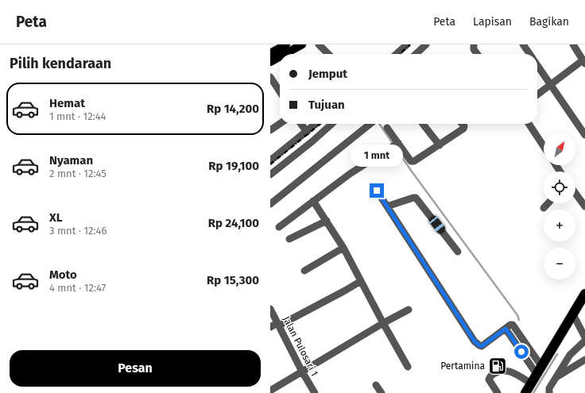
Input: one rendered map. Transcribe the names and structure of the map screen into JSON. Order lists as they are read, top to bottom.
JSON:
{
  "streets": {
    "street": ["Jalan Pulosari 1"]
  },
  "places": {
    "fuel station": ["Pertamina"]
  },
  "north": "top right",
  "page": {
    "header": "Peta",
    "nav": ["Peta", "Lapisan", "Bagikan"],
    "heading": "Pilih kendaraan",
    "banner": ["Jemput", "Tujuan"],
    "list": [
      {
        "name": "Hemat",
        "note": "1 mnt · 12:44",
        "value": "Rp 14,200"
      },
      {
        "name": "Nyaman",
        "note": "2 mnt · 12:45",
        "value": "Rp 19,100"
      },
      {
        "name": "XL",
        "note": "3 mnt · 12:46",
        "value": "Rp 24,100"
      },
      {
        "name": "Moto",
        "note": "4 mnt · 12:47",
        "value": "Rp 15,300"
      }
    ],
    "map_buttons": ["+", "−"],
    "bubble": "1 mnt",
    "buttons": "Pesan"
  }
}
